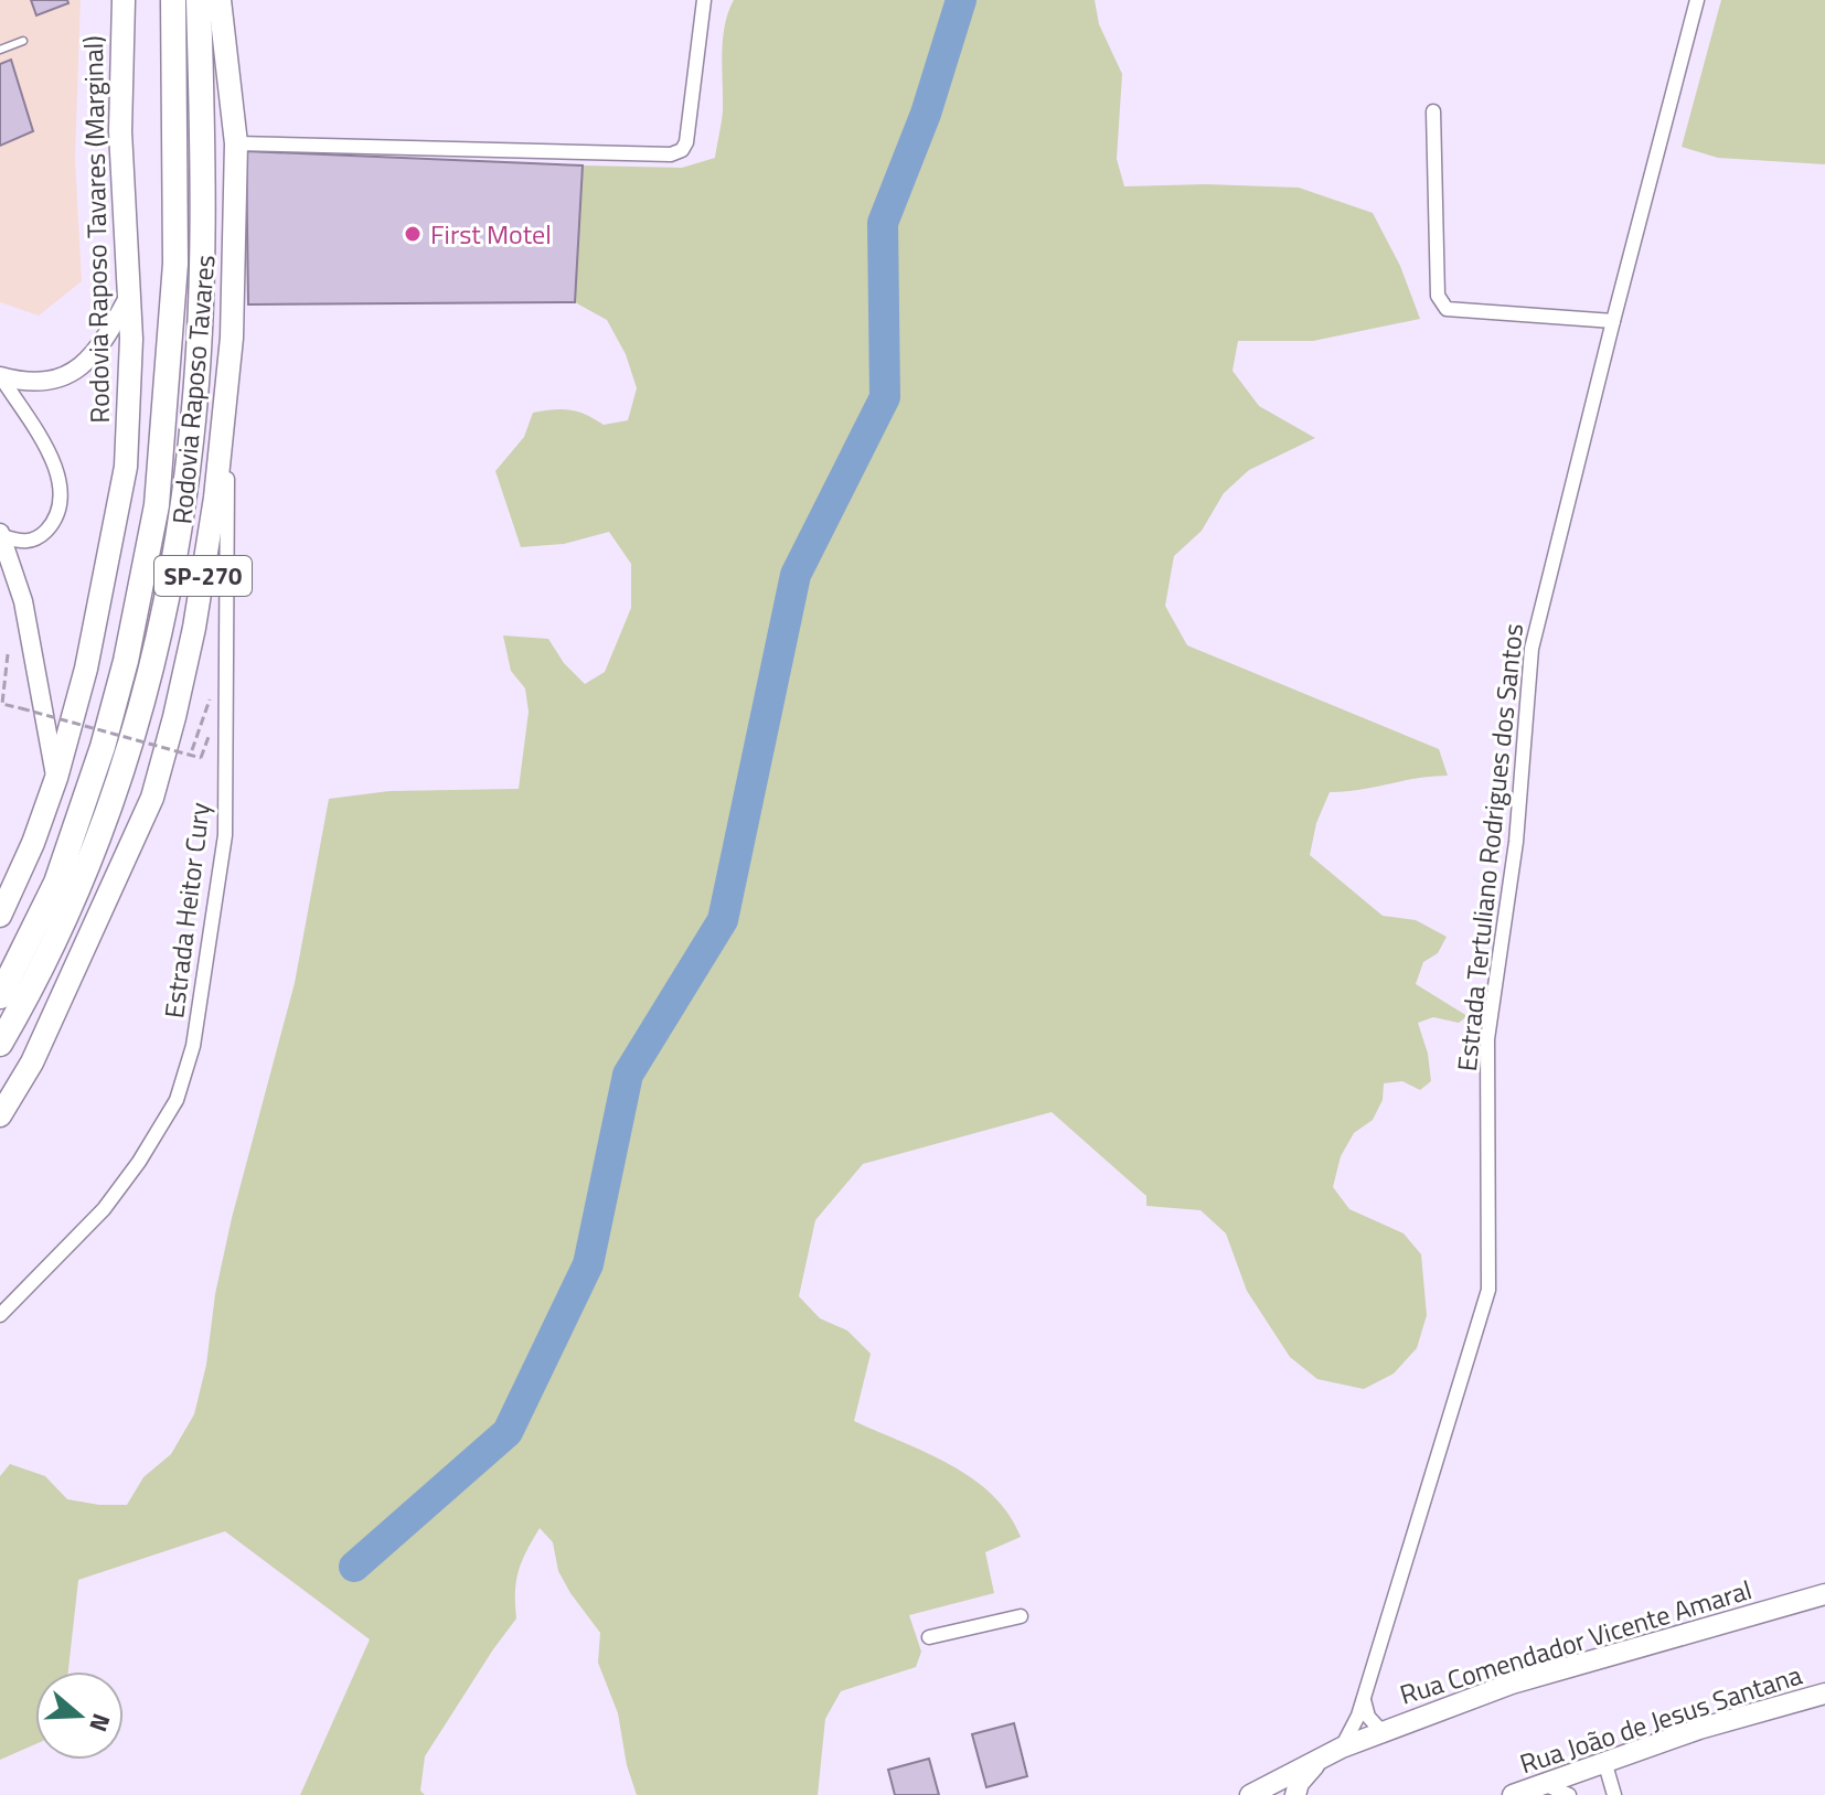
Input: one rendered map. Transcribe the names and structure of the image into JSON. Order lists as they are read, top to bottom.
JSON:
{
  "streets": {
    "highway": ["Rodovia Raposo Tavares (Marginal)", "Rodovia Raposo Tavares", "SP-270"],
    "main road": ["Rua Comendador Vicente Amaral", "Rua João de Jesus Santana"],
    "street": ["Estrada Tertuliano Rodrigues dos Santos", "Estrada Heitor Cury"]
  },
  "crossings": [
    ["Rodovia Raposo Tavares", "Estrada Heitor Cury"],
    ["Estrada Tertuliano Rodrigues dos Santos", "Rua Comendador Vicente Amaral"]
  ],
  "places": ["First Motel"],
  "north": "right"
}
